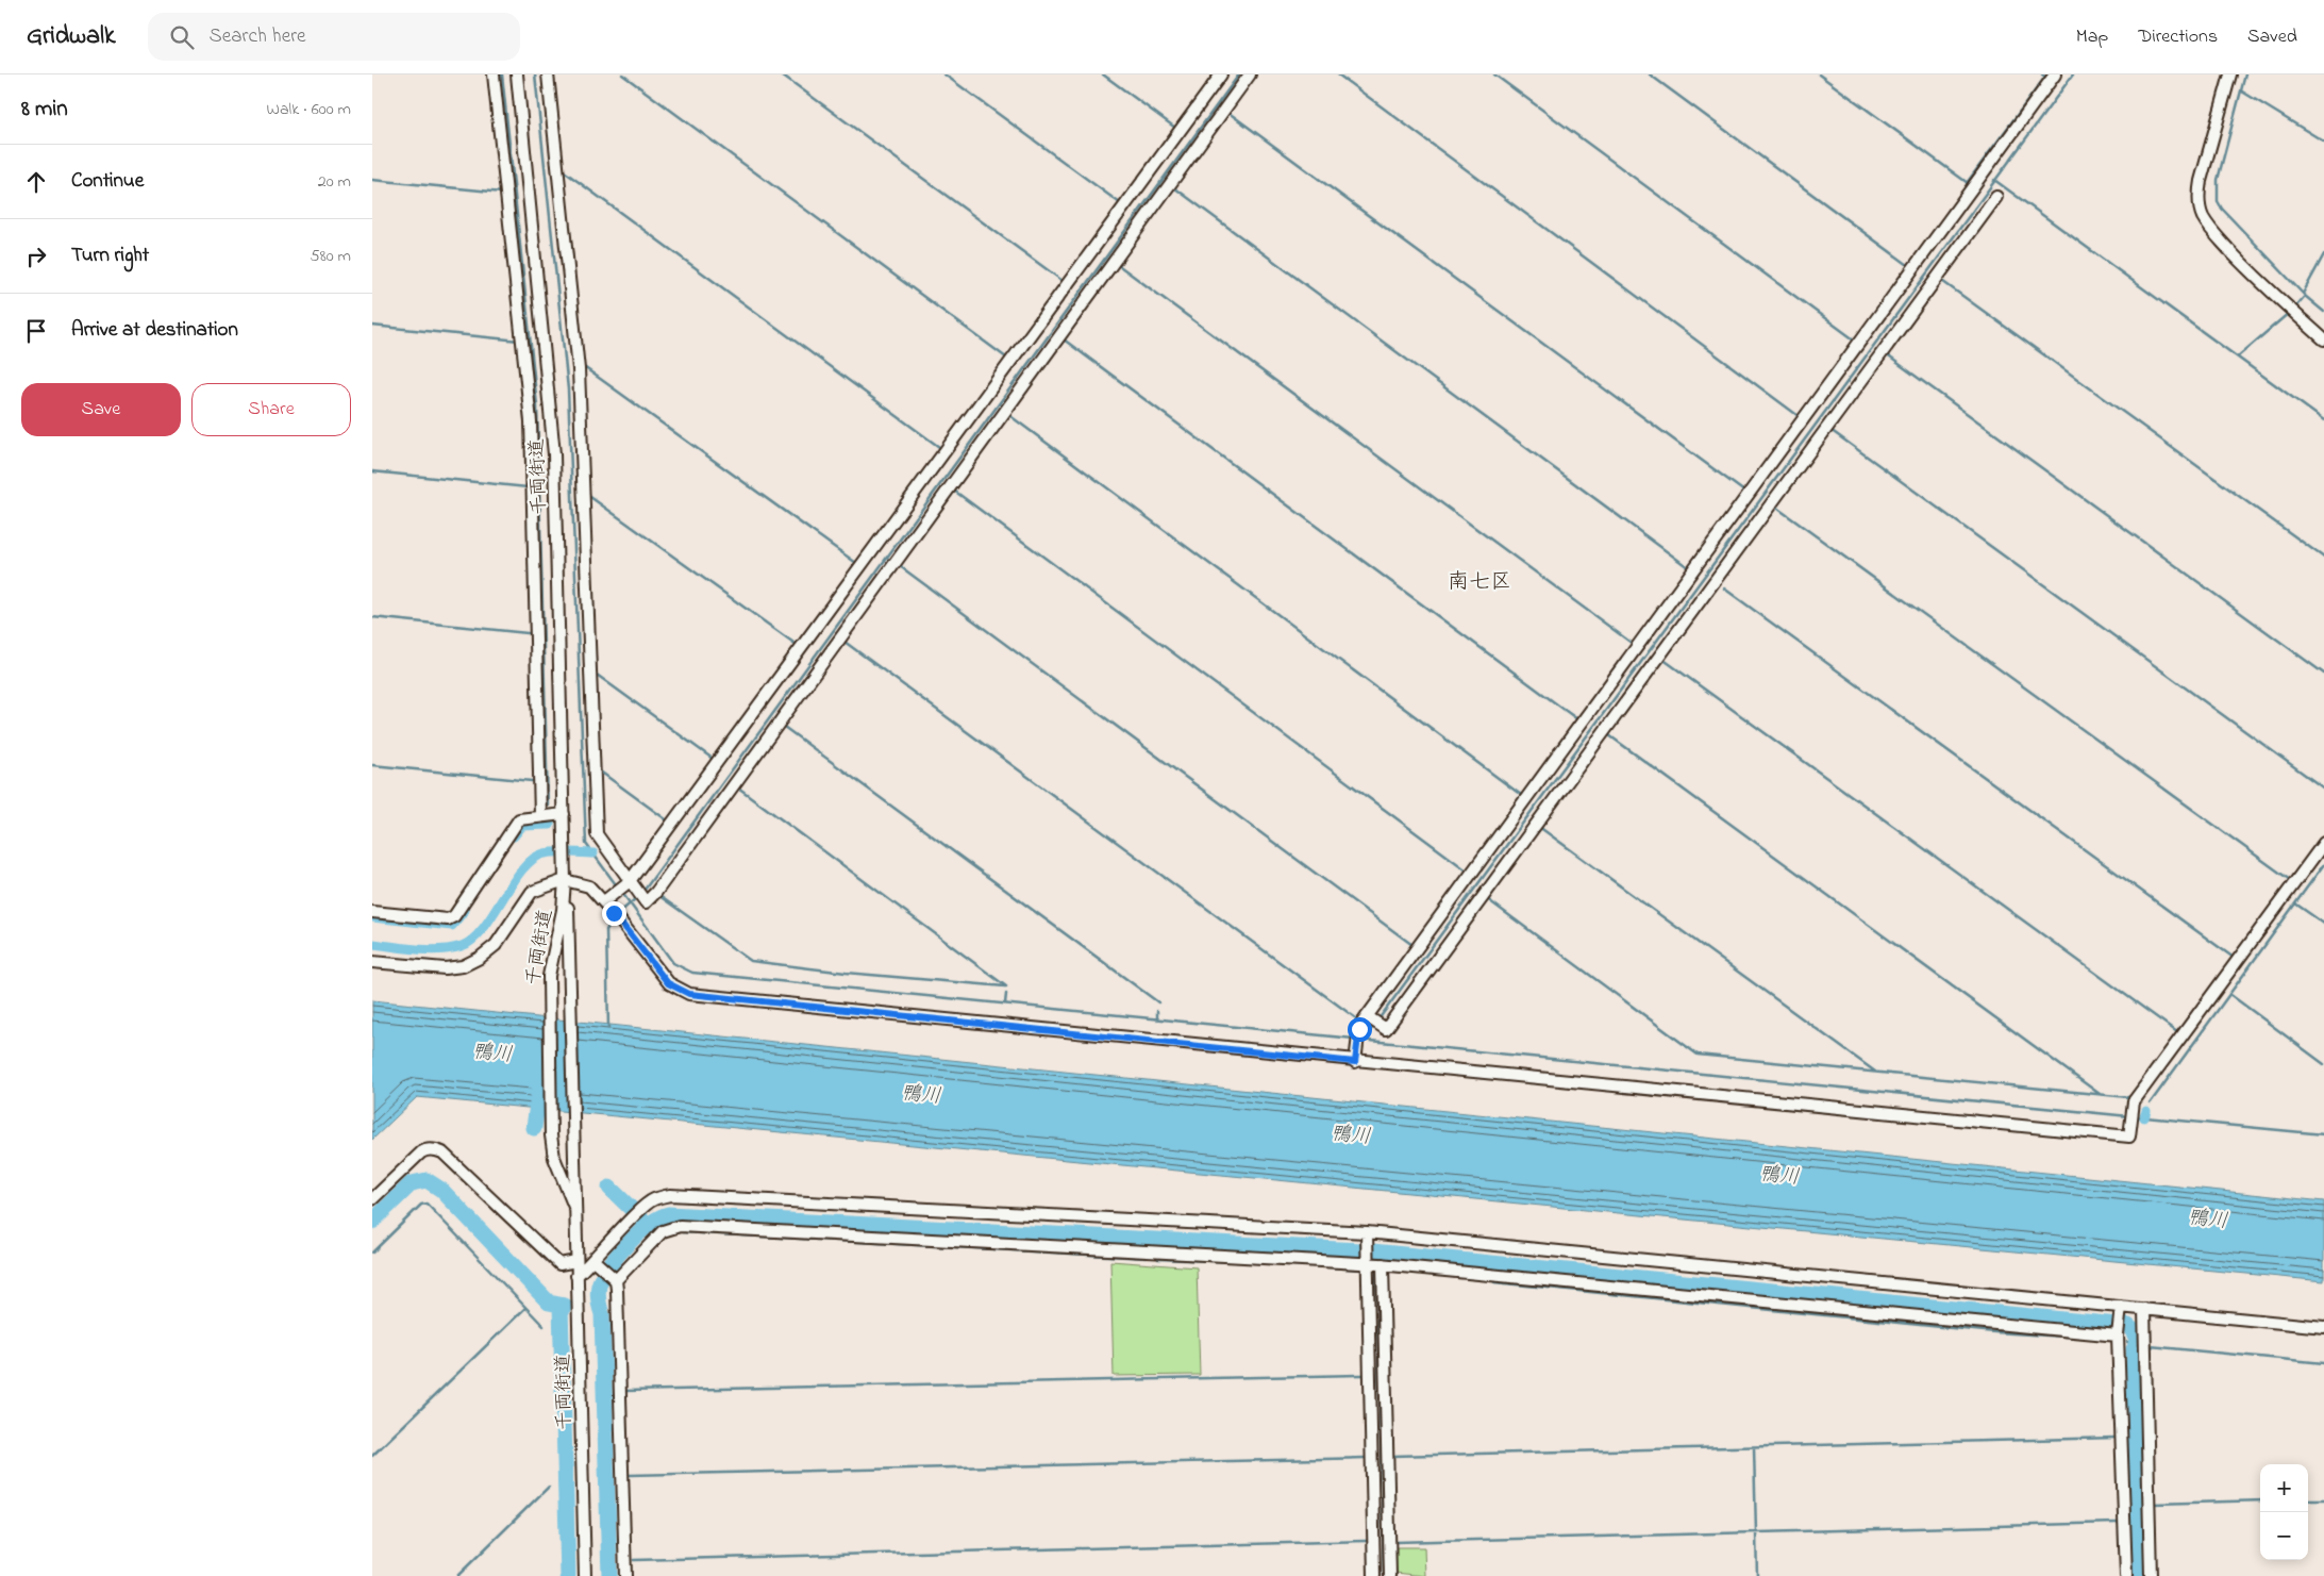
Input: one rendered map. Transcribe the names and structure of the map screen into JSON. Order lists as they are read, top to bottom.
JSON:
{
  "streets": {
    "street": ["千両街道"]
  },
  "districts": ["南七区"],
  "water": ["鴨川"],
  "page": {
    "header": "Gridwalk",
    "search": "Search here",
    "nav": ["Map", "Directions", "Saved"],
    "heading": ["8 min", "Walk · 600 m"],
    "list": [
      ["Continue", "20 m"],
      ["Turn right", "580 m"],
      "Arrive at destination"
    ],
    "buttons": ["Save", "Share"],
    "map_buttons": ["+", "−"]
  }
}
